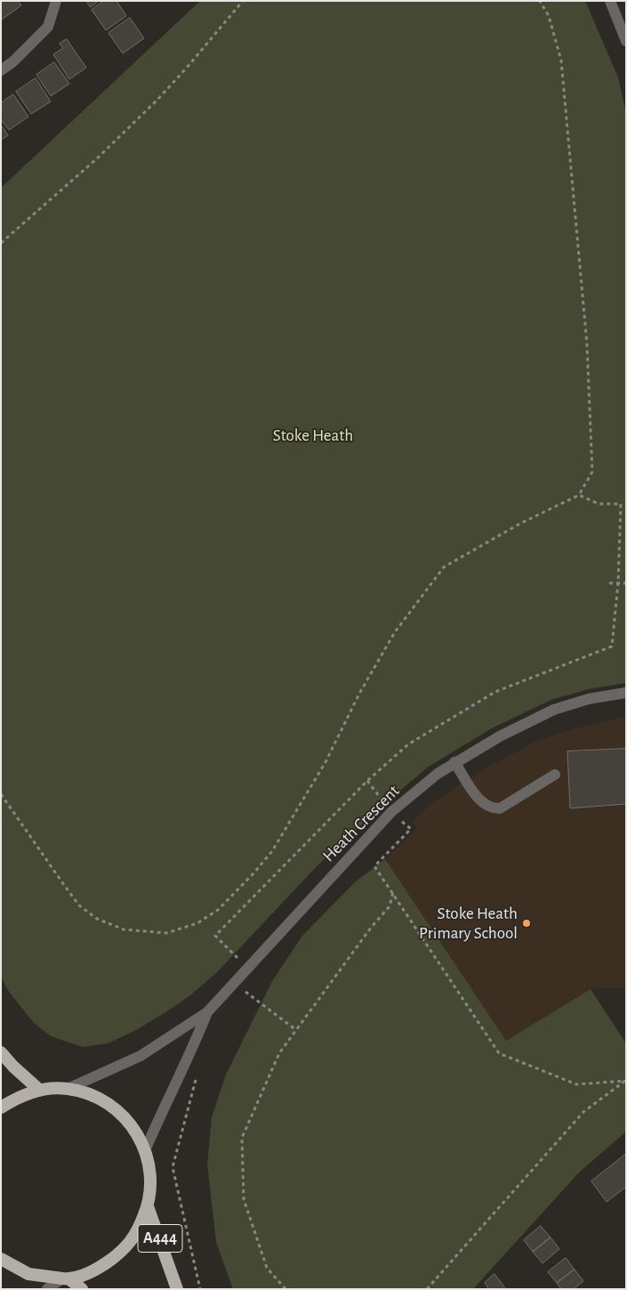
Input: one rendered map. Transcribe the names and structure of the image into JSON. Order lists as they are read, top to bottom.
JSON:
{
  "streets": {
    "highway": ["A444"],
    "street": ["Heath Crescent"]
  },
  "parks": ["Stoke Heath"],
  "places": ["Stoke Heath Primary School"]
}
